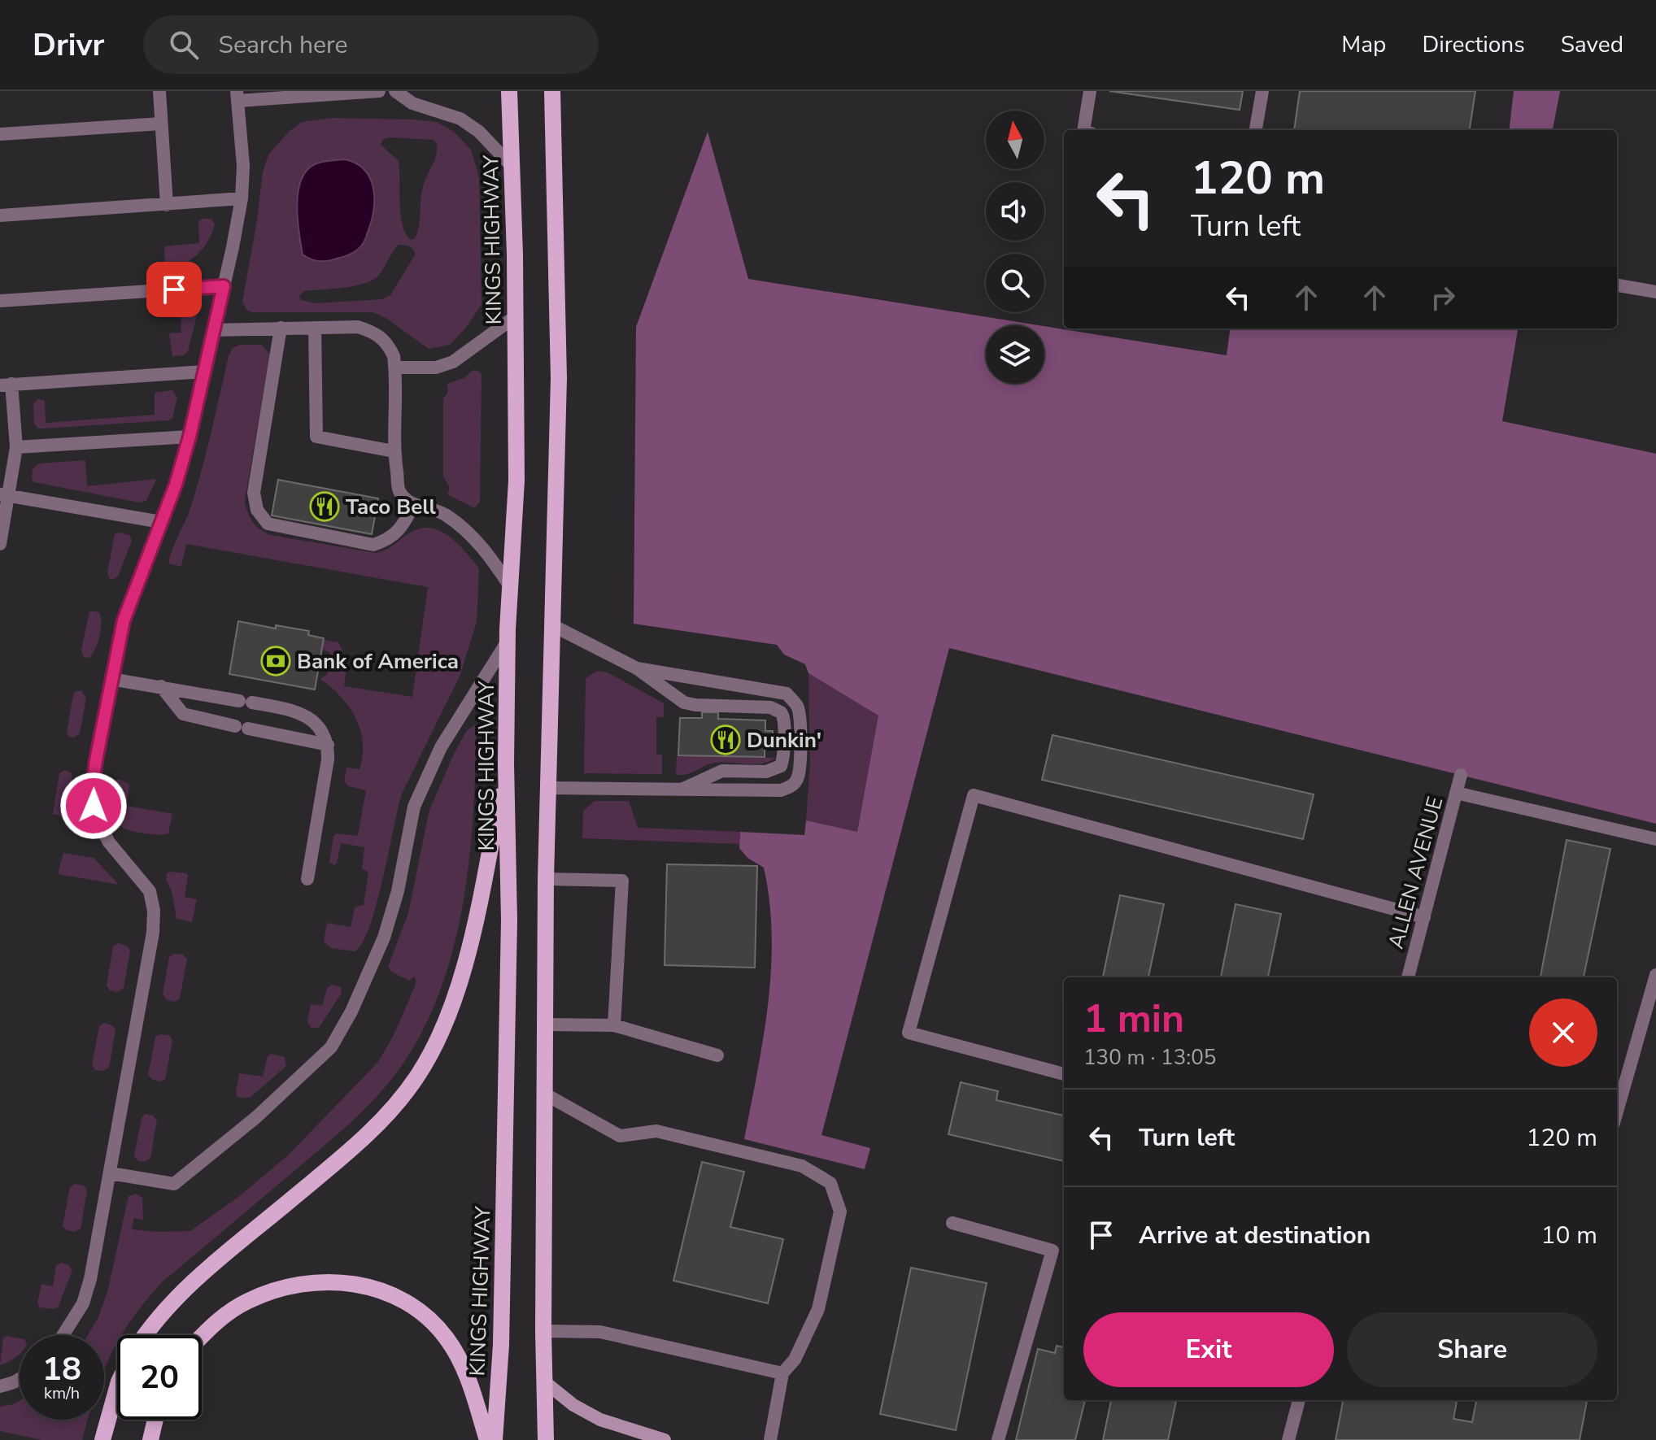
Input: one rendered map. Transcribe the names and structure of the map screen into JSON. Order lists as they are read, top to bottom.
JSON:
{
  "streets": {
    "main road": ["KINGS HIGHWAY"],
    "street": ["ALLEN AVENUE"]
  },
  "places": {
    "restaurant": ["Taco Bell", "Dunkin'"],
    "bank": ["Bank of America"]
  },
  "north": "top",
  "page": {
    "header": "Drivr",
    "search": "Search here",
    "nav": ["Map", "Directions", "Saved"],
    "turn": ["120 m", "Turn left"],
    "heading": ["1 min", "130 m · 13:05"],
    "list": [
      {
        "name": "Turn left",
        "value": "120 m"
      },
      {
        "name": "Arrive at destination",
        "value": "10 m"
      }
    ],
    "buttons": ["Exit", "Share"],
    "speed": "18 km/h",
    "limit": "20"
  }
}
